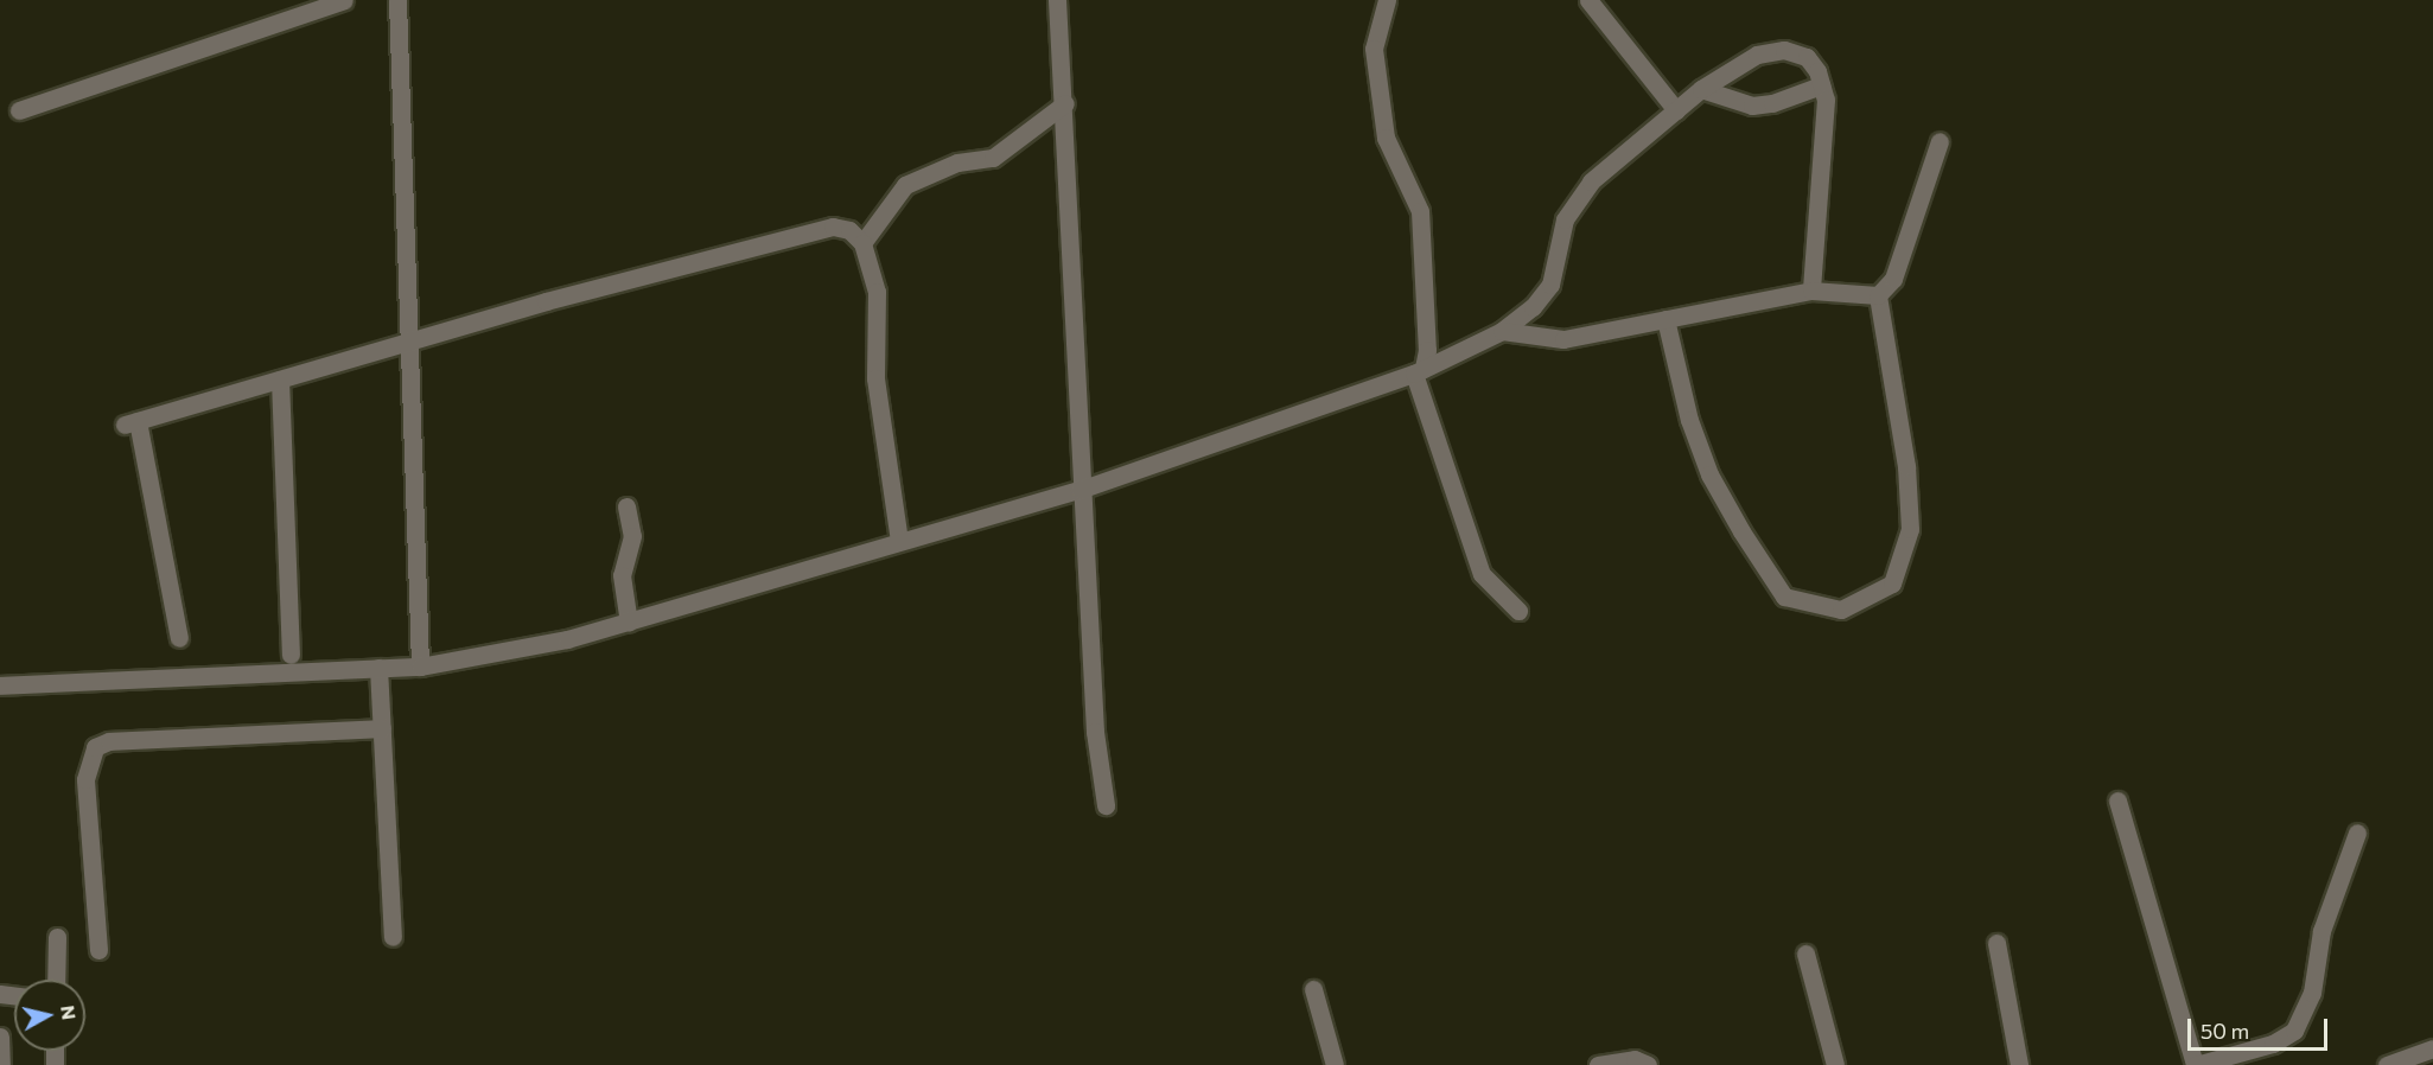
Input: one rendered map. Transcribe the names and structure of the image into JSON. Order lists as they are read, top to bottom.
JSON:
{
  "scale_bar": "50 m",
  "north": "right"
}
